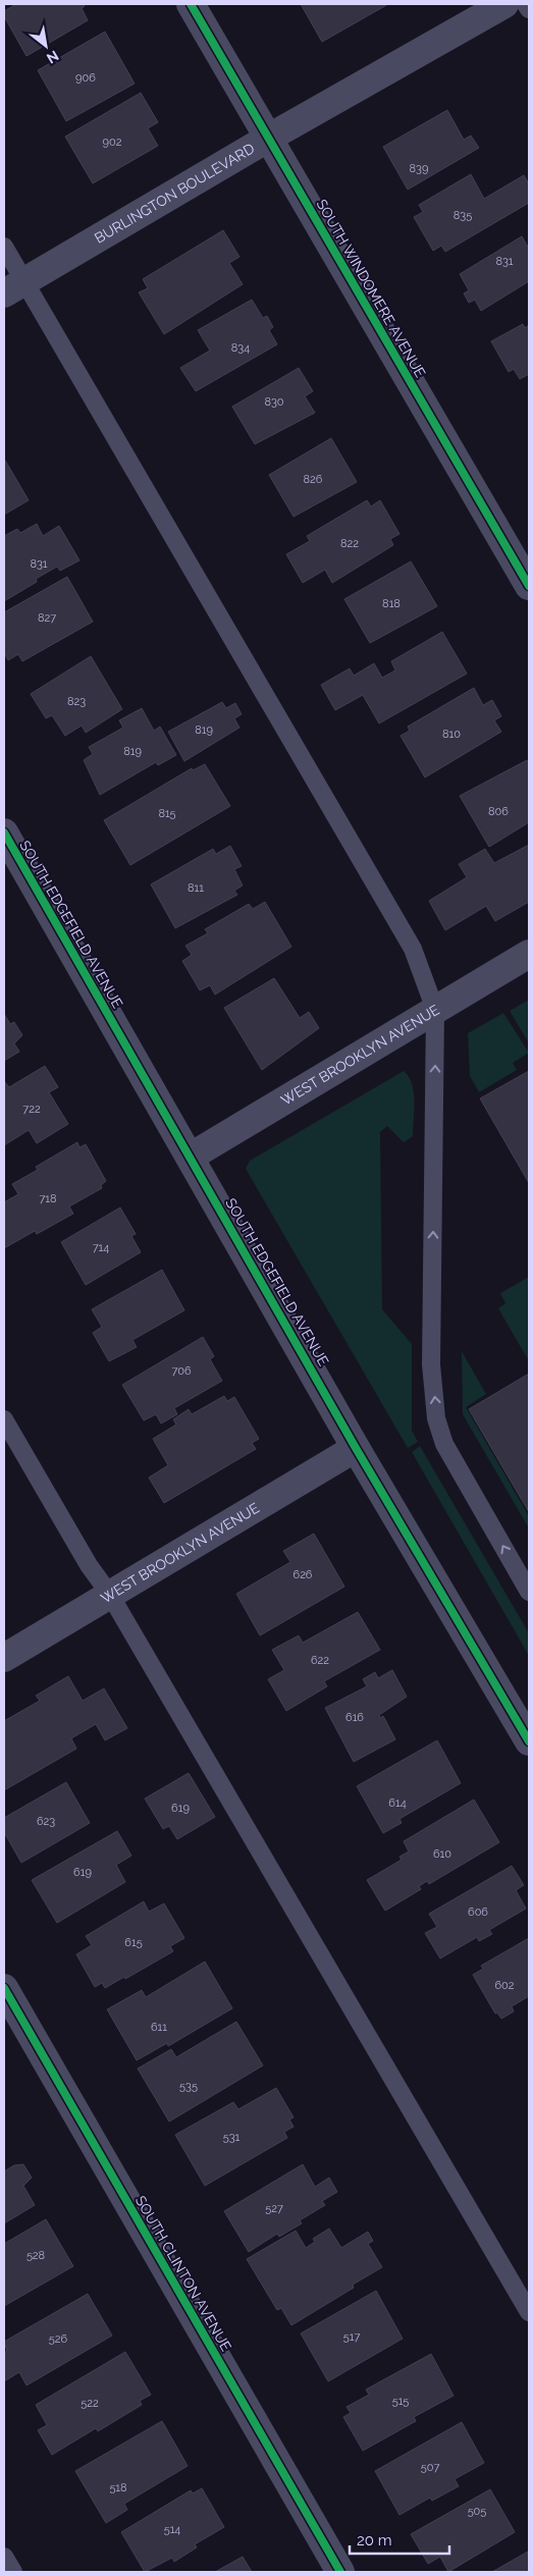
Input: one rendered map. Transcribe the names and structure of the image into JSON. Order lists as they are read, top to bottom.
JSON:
{
  "streets": {
    "street": [
      "BURLINGTON BOULEVARD",
      "SOUTH WINDOMERE AVENUE",
      "SOUTH EDGEFIELD AVENUE",
      "WEST BROOKLYN AVENUE",
      "SOUTH CLINTON AVENUE"
    ]
  },
  "crossings": [
    ["BURLINGTON BOULEVARD", "SOUTH WINDOMERE AVENUE"],
    ["SOUTH EDGEFIELD AVENUE", "WEST BROOKLYN AVENUE"]
  ],
  "house_numbers": [
    "906",
    "902",
    "839",
    "835",
    "831",
    "834",
    "830",
    "826",
    "822",
    "831",
    "818",
    "827",
    "823",
    "819",
    "810",
    "819",
    "806",
    "815",
    "811",
    "722",
    "718",
    "714",
    "706",
    "626",
    "622",
    "616",
    "614",
    "619",
    "623",
    "610",
    "619",
    "606",
    "615",
    "602",
    "611",
    "535",
    "531",
    "527",
    "528",
    "517",
    "526",
    "515",
    "522",
    "507",
    "518",
    "505",
    "514"
  ],
  "scale_bar": "20 m",
  "north": "bottom right"
}
